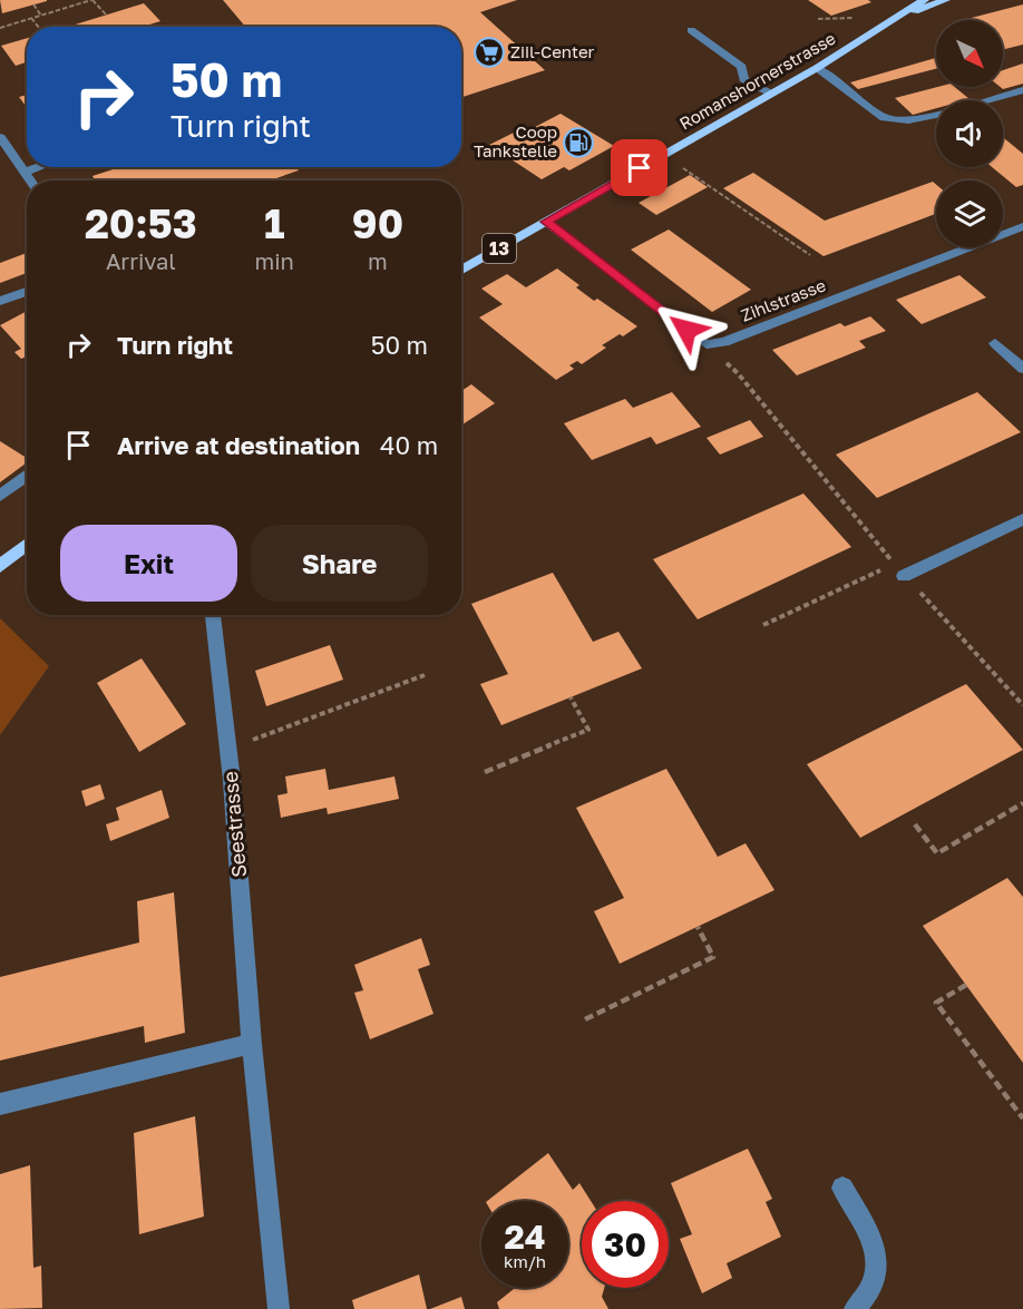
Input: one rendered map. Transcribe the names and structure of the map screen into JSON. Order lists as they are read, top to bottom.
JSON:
{
  "streets": {
    "main road": ["Romanshornerstrasse", "13"],
    "street": ["Zihlstrasse", "Seestrasse"]
  },
  "crossings": [
    ["Romanshornerstrasse", "13"]
  ],
  "places": {
    "supermarket": ["Ziil-Center"],
    "fuel station": ["Coop Tankstelle"]
  },
  "north": "bottom right",
  "page": {
    "turn": ["50 m", "Turn right"],
    "eta": [
      "20:53",
      "Arrival",
      "1",
      "min",
      "90",
      "m"
    ],
    "list": [
      {
        "name": "Turn right",
        "value": "50 m"
      },
      {
        "name": "Arrive at destination",
        "value": "40 m"
      }
    ],
    "buttons": ["Exit", "Share"],
    "speed": "24 km/h",
    "limit": "30"
  }
}
